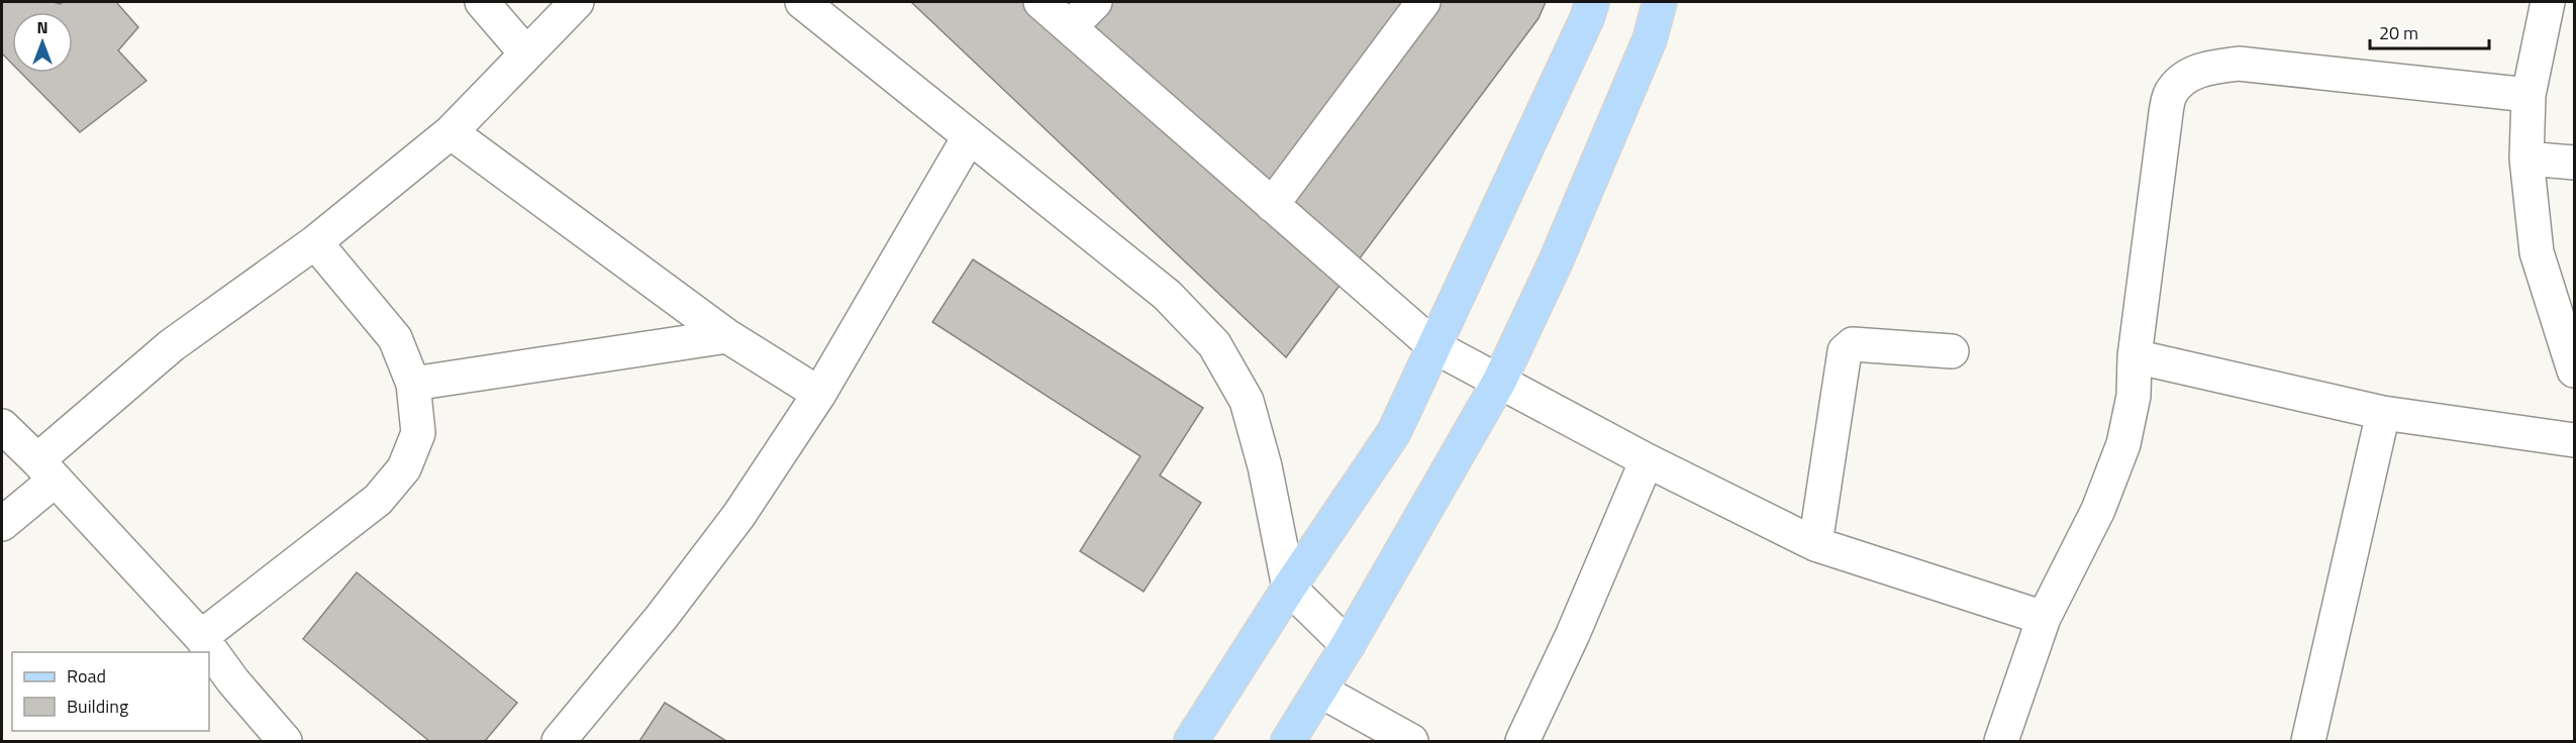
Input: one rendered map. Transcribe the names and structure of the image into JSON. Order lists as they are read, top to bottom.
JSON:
{
  "legend": ["Road", "Building"],
  "scale_bar": "20 m",
  "north": "top"
}
